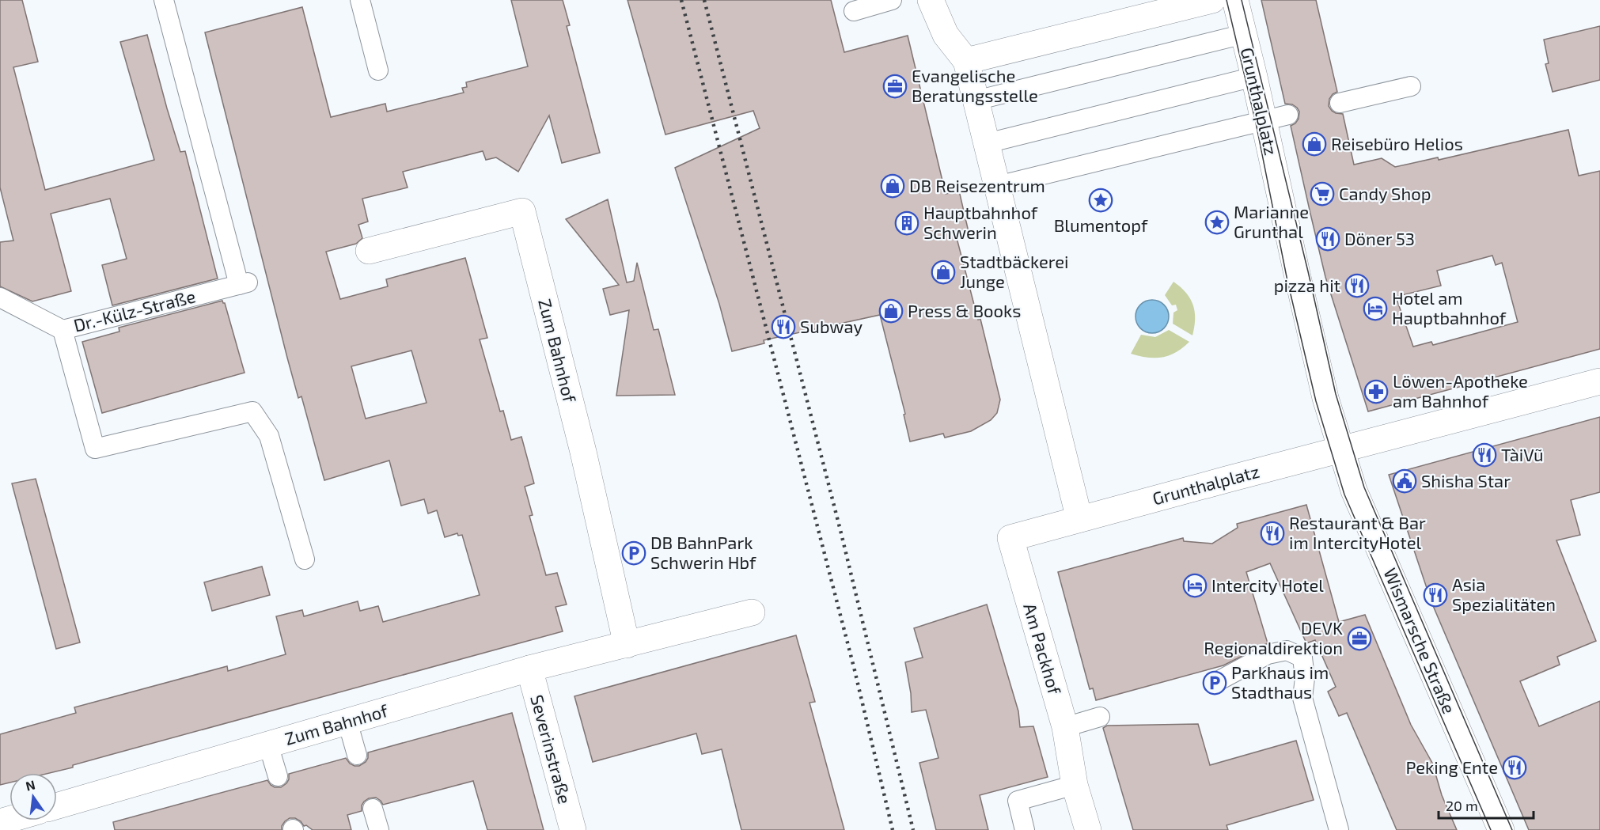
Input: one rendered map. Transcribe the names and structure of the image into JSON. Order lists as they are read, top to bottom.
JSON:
{
  "streets": {
    "street": [
      "Grunthalplatz",
      "Zum Bahnhof",
      "Wismarsche Straße",
      "Am Packhof",
      "Severinstraße"
    ],
    "lane": ["Dr.-Külz-Straße"]
  },
  "crossings": [
    ["Grunthalplatz", "Wismarsche Straße"],
    ["Grunthalplatz", "Am Packhof"],
    ["Zum Bahnhof", "Severinstraße"]
  ],
  "places": {
    "office": ["Evangelische Beratungsstelle", "DEVK Regionaldirektion"],
    "shop": [
      "Reisebüro Helios",
      "DB Reisezentrum",
      "Stadtbäckerei Junge",
      "Press & Books"
    ],
    "supermarket": ["Candy Shop"],
    "place": ["Blumentopf", "Marianne Grunthal"],
    "building": ["Hauptbahnhof Schwerin"],
    "restaurant": [
      "Döner 53",
      "pizza hit",
      "Subway",
      "TàiVũ",
      "Restaurant & Bar im IntercityHotel",
      "Asia Spezialitäten",
      "Peking Ente"
    ],
    "hotel": ["Hotel am Hauptbahnhof", "Intercity Hotel"],
    "pharmacy": ["Löwen-Apotheke am Bahnhof"],
    "public building": ["Shisha Star"],
    "parking": ["DB BahnPark Schwerin Hbf", "Parkhaus im Stadthaus"]
  },
  "scale_bar": "20 m",
  "north": "top"
}
